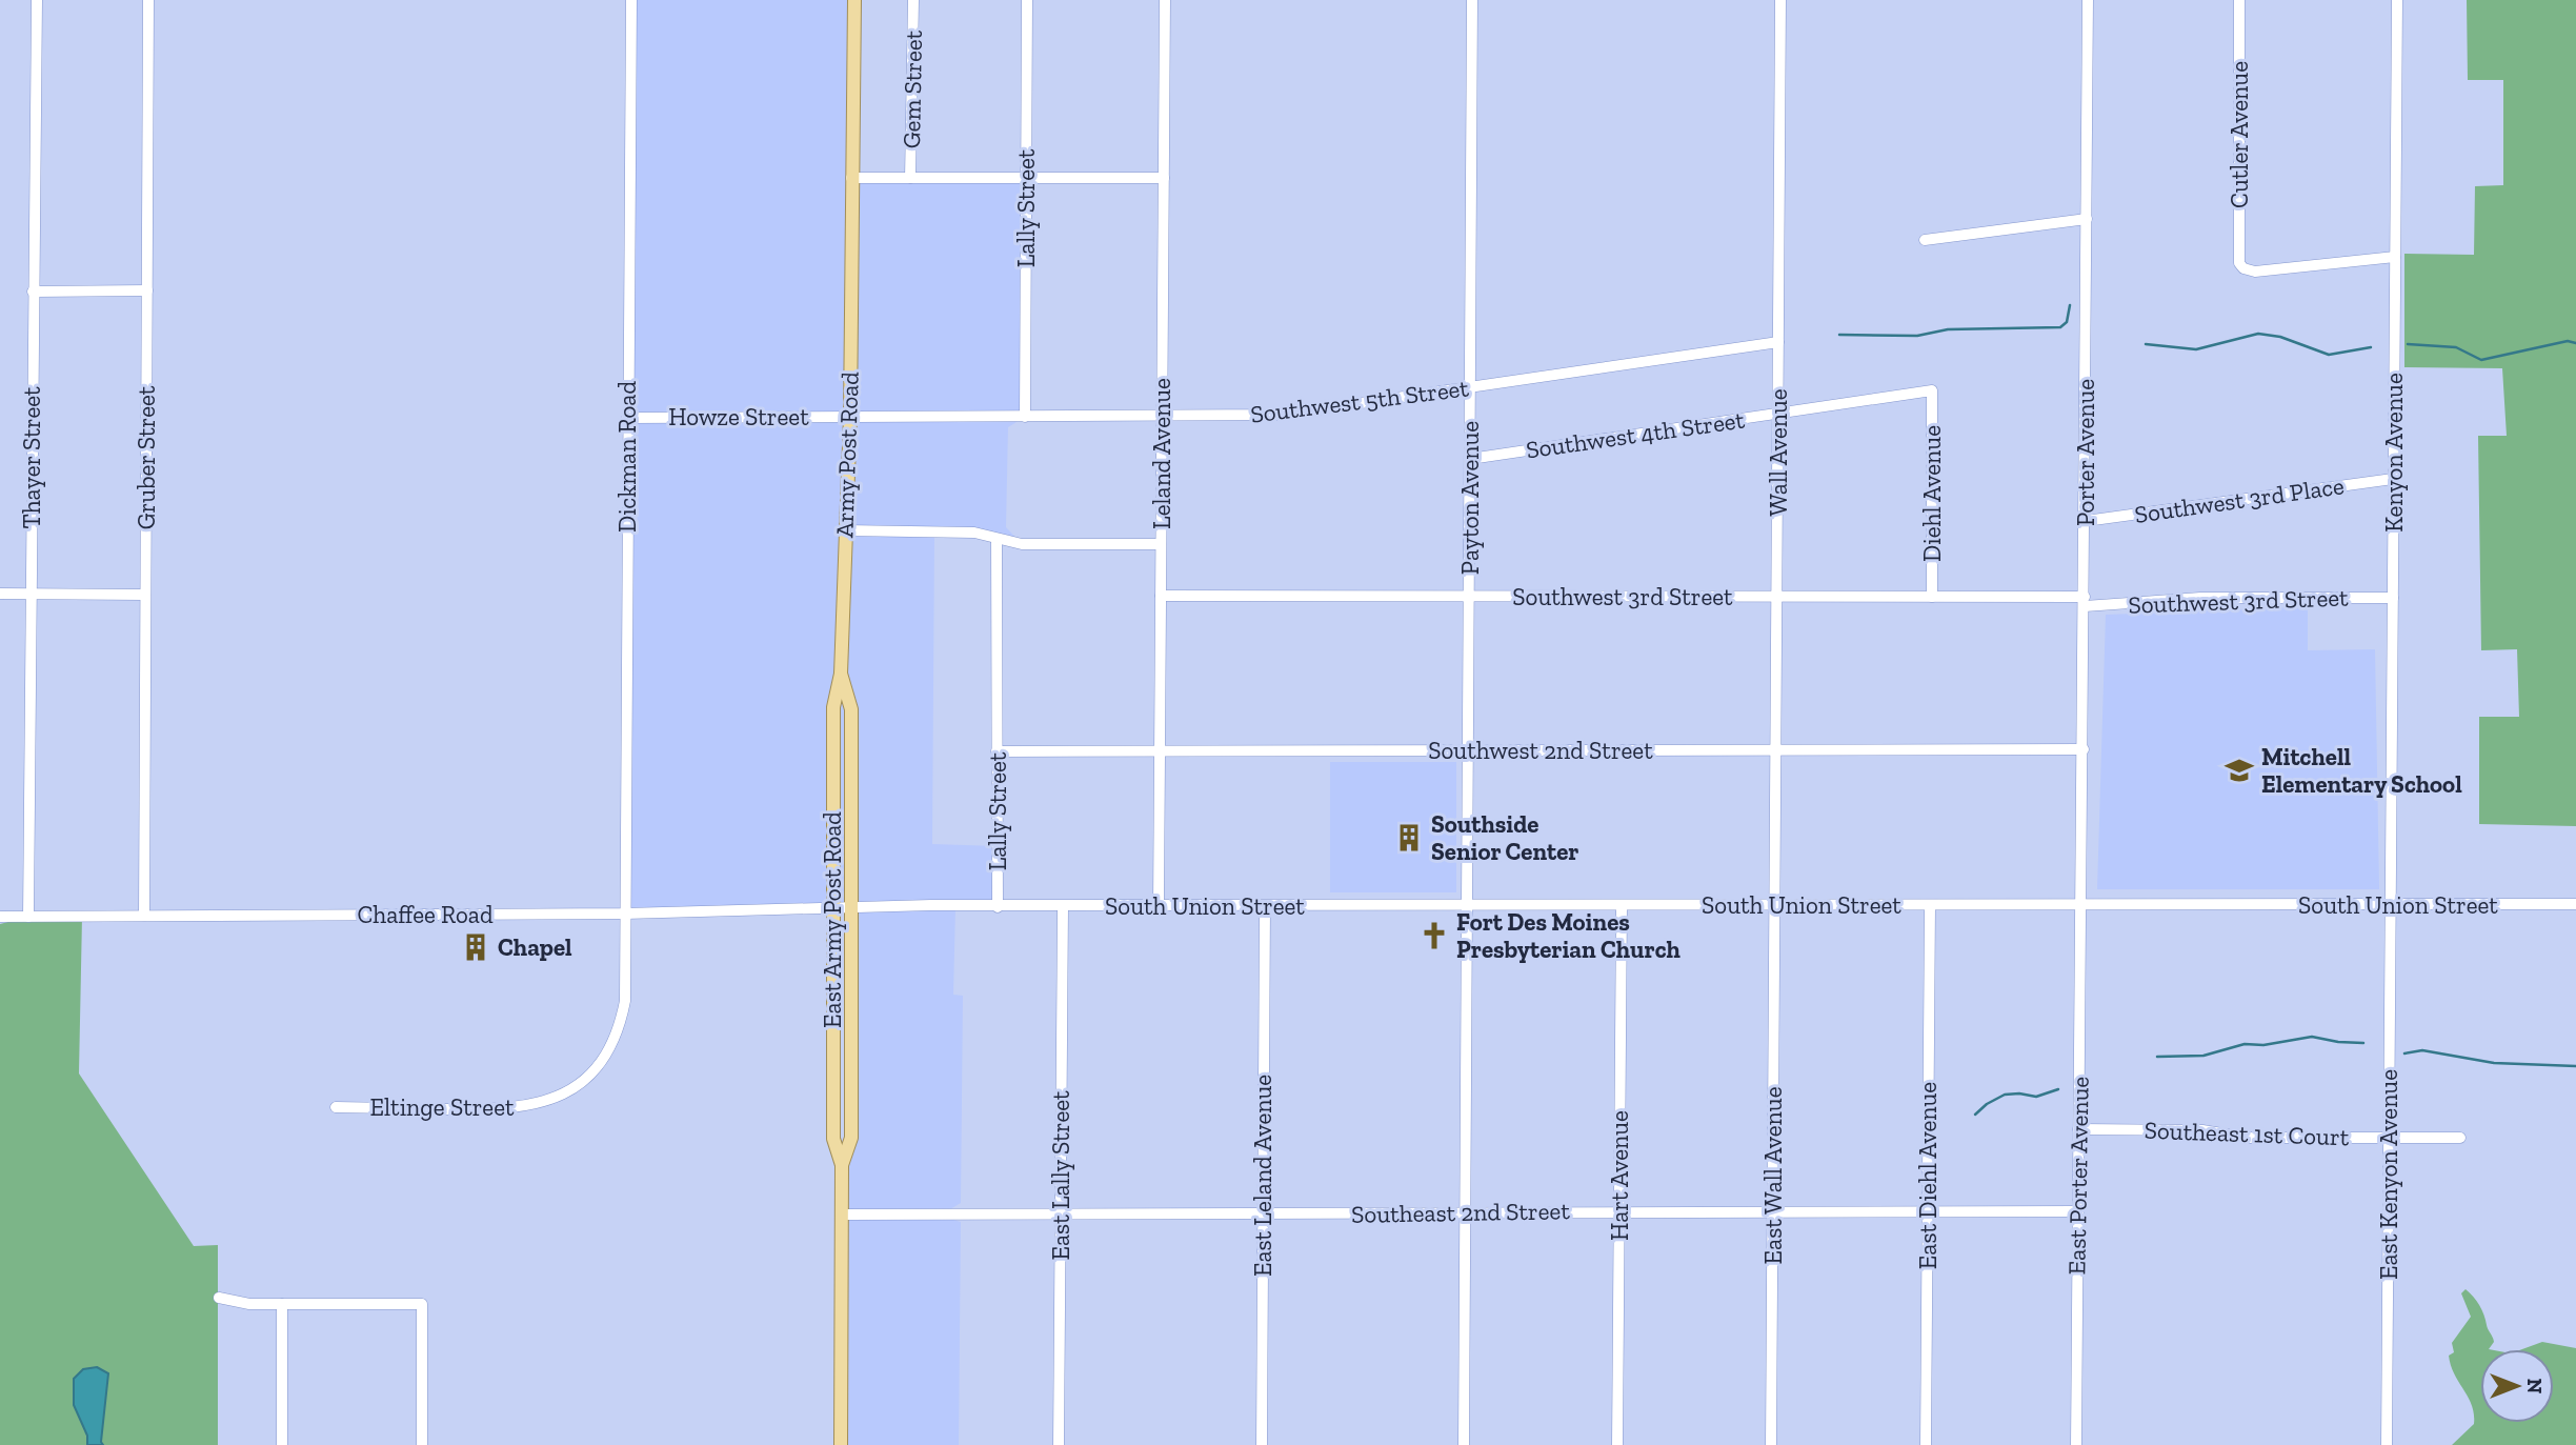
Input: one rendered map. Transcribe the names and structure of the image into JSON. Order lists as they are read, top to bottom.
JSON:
{
  "streets": {
    "main road": ["Army Post Road", "East Army Post Road"],
    "street": [
      "Gem Street",
      "Cutler Avenue",
      "Lally Street",
      "Southwest 5th Street",
      "Howze Street",
      "Southwest 4th Street",
      "Wall Avenue",
      "Porter Avenue",
      "Kenyon Avenue",
      "Leland Avenue",
      "Dickman Road",
      "Thayer Street",
      "Gruber Street",
      "Diehl Avenue",
      "Payton Avenue",
      "Southwest 3rd Place",
      "Southwest 3rd Street",
      "Southwest 2nd Street",
      "South Union Street",
      "Chaffee Road",
      "Eltinge Street",
      "Southeast 1st Court",
      "East Kenyon Avenue",
      "East Lally Street",
      "East Leland Avenue",
      "Hart Avenue",
      "East Wall Avenue",
      "East Diehl Avenue",
      "East Porter Avenue",
      "Southeast 2nd Street"
    ]
  },
  "crossings": [
    ["Cutler Avenue", "Kenyon Avenue"],
    ["Lally Street", "Southwest 5th Street"],
    ["Lally Street", "Southwest 2nd Street"],
    ["Lally Street", "South Union Street"],
    ["Southwest 5th Street", "Howze Street"],
    ["Southwest 5th Street", "Wall Avenue"],
    ["Southwest 5th Street", "Leland Avenue"],
    ["Southwest 5th Street", "Army Post Road"],
    ["Southwest 5th Street", "Payton Avenue"],
    ["Howze Street", "Army Post Road"],
    ["Howze Street", "Dickman Road"],
    ["Southwest 4th Street", "Wall Avenue"],
    ["Southwest 4th Street", "Diehl Avenue"],
    ["Southwest 4th Street", "Payton Avenue"],
    ["Wall Avenue", "Southwest 3rd Street"],
    ["Wall Avenue", "Southwest 2nd Street"],
    ["Wall Avenue", "South Union Street"],
    ["Wall Avenue", "East Wall Avenue"],
    ["Porter Avenue", "Southwest 3rd Place"],
    ["Porter Avenue", "Southwest 3rd Street"],
    ["Porter Avenue", "Southwest 2nd Street"],
    ["Porter Avenue", "South Union Street"],
    ["Porter Avenue", "East Porter Avenue"],
    ["Kenyon Avenue", "Southwest 3rd Place"],
    ["Kenyon Avenue", "Southwest 3rd Street"],
    ["Kenyon Avenue", "South Union Street"],
    ["Kenyon Avenue", "East Kenyon Avenue"],
    ["Leland Avenue", "Southwest 3rd Street"],
    ["Leland Avenue", "Southwest 2nd Street"],
    ["Leland Avenue", "South Union Street"],
    ["Army Post Road", "South Union Street"],
    ["Army Post Road", "Chaffee Road"],
    ["Army Post Road", "East Army Post Road"],
    ["Dickman Road", "Chaffee Road"],
    ["Dickman Road", "Eltinge Street"],
    ["Thayer Street", "Chaffee Road"],
    ["Gruber Street", "Chaffee Road"],
    ["Diehl Avenue", "Southwest 3rd Street"],
    ["Payton Avenue", "Southwest 3rd Street"],
    ["Payton Avenue", "Southwest 2nd Street"],
    ["Payton Avenue", "South Union Street"],
    ["Payton Avenue", "Southeast 2nd Street"],
    ["South Union Street", "Chaffee Road"],
    ["South Union Street", "East Army Post Road"],
    ["South Union Street", "East Kenyon Avenue"],
    ["South Union Street", "East Lally Street"],
    ["South Union Street", "East Leland Avenue"],
    ["South Union Street", "Hart Avenue"],
    ["South Union Street", "East Wall Avenue"],
    ["South Union Street", "East Diehl Avenue"],
    ["South Union Street", "East Porter Avenue"],
    ["Chaffee Road", "East Army Post Road"],
    ["Chaffee Road", "Eltinge Street"],
    ["East Army Post Road", "Southeast 2nd Street"],
    ["Southeast 1st Court", "East Kenyon Avenue"],
    ["Southeast 1st Court", "East Porter Avenue"],
    ["East Lally Street", "Southeast 2nd Street"],
    ["East Leland Avenue", "Southeast 2nd Street"],
    ["Hart Avenue", "Southeast 2nd Street"],
    ["East Wall Avenue", "Southeast 2nd Street"],
    ["East Diehl Avenue", "Southeast 2nd Street"],
    ["East Porter Avenue", "Southeast 2nd Street"]
  ],
  "places": {
    "school or university": ["Mitchell Elementary School"],
    "building": ["Southside Senior Center", "Chapel"],
    "church": ["Fort Des Moines Presbyterian Church"]
  },
  "north": "right"
}
